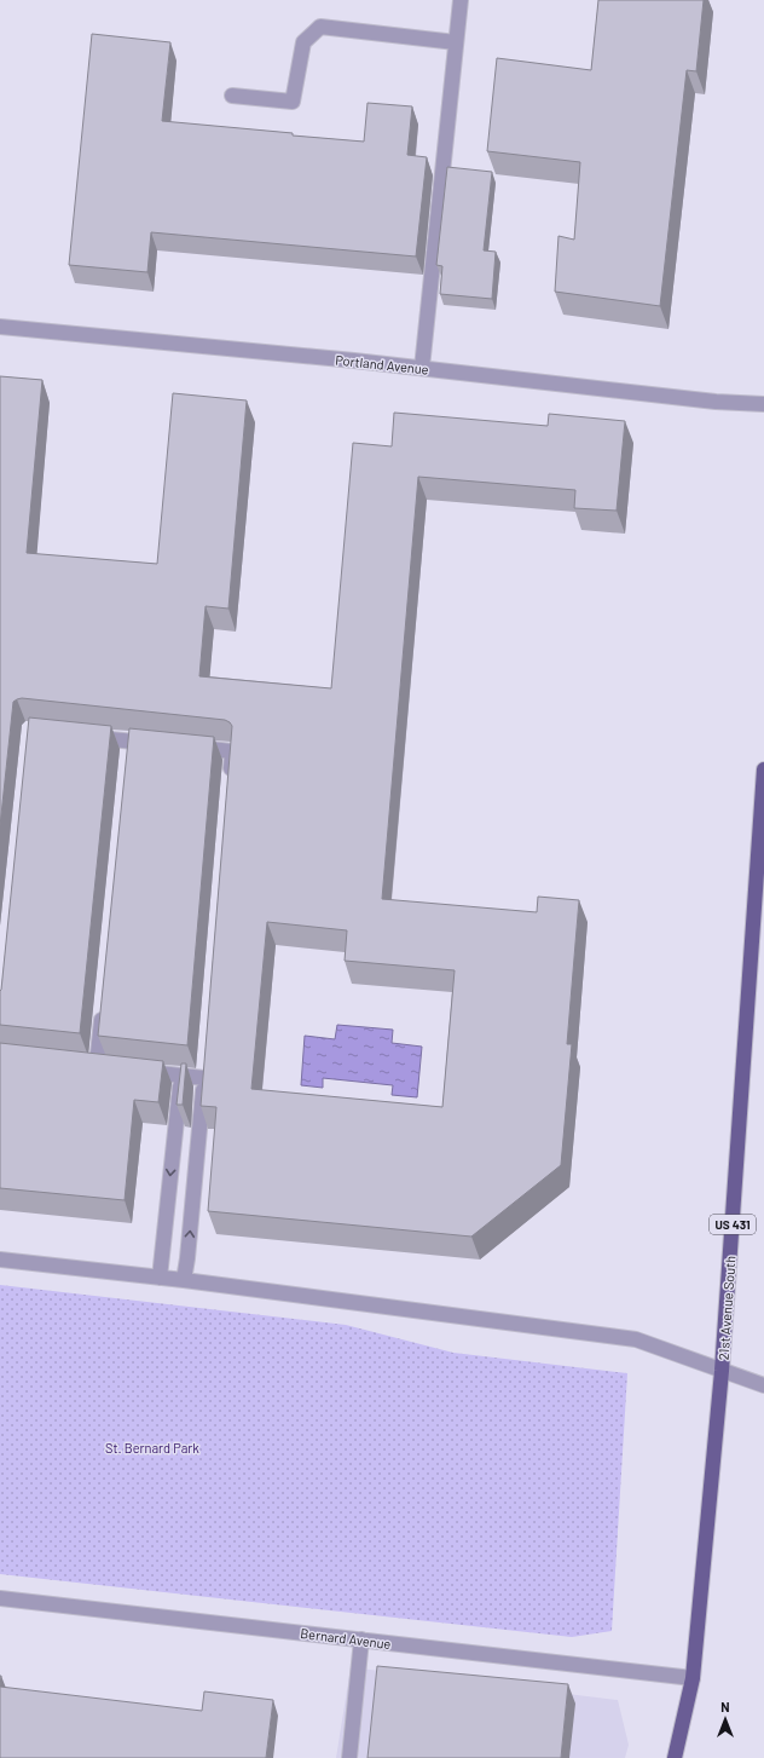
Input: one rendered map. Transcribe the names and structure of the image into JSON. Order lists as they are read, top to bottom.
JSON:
{
  "streets": {
    "main road": ["US 431", "21st Avenue South"],
    "street": ["Portland Avenue", "Bernard Avenue"]
  },
  "crossings": [
    ["21st Avenue South", "Bernard Avenue"]
  ],
  "parks": ["St. Bernard Park"],
  "north": "top"
}
